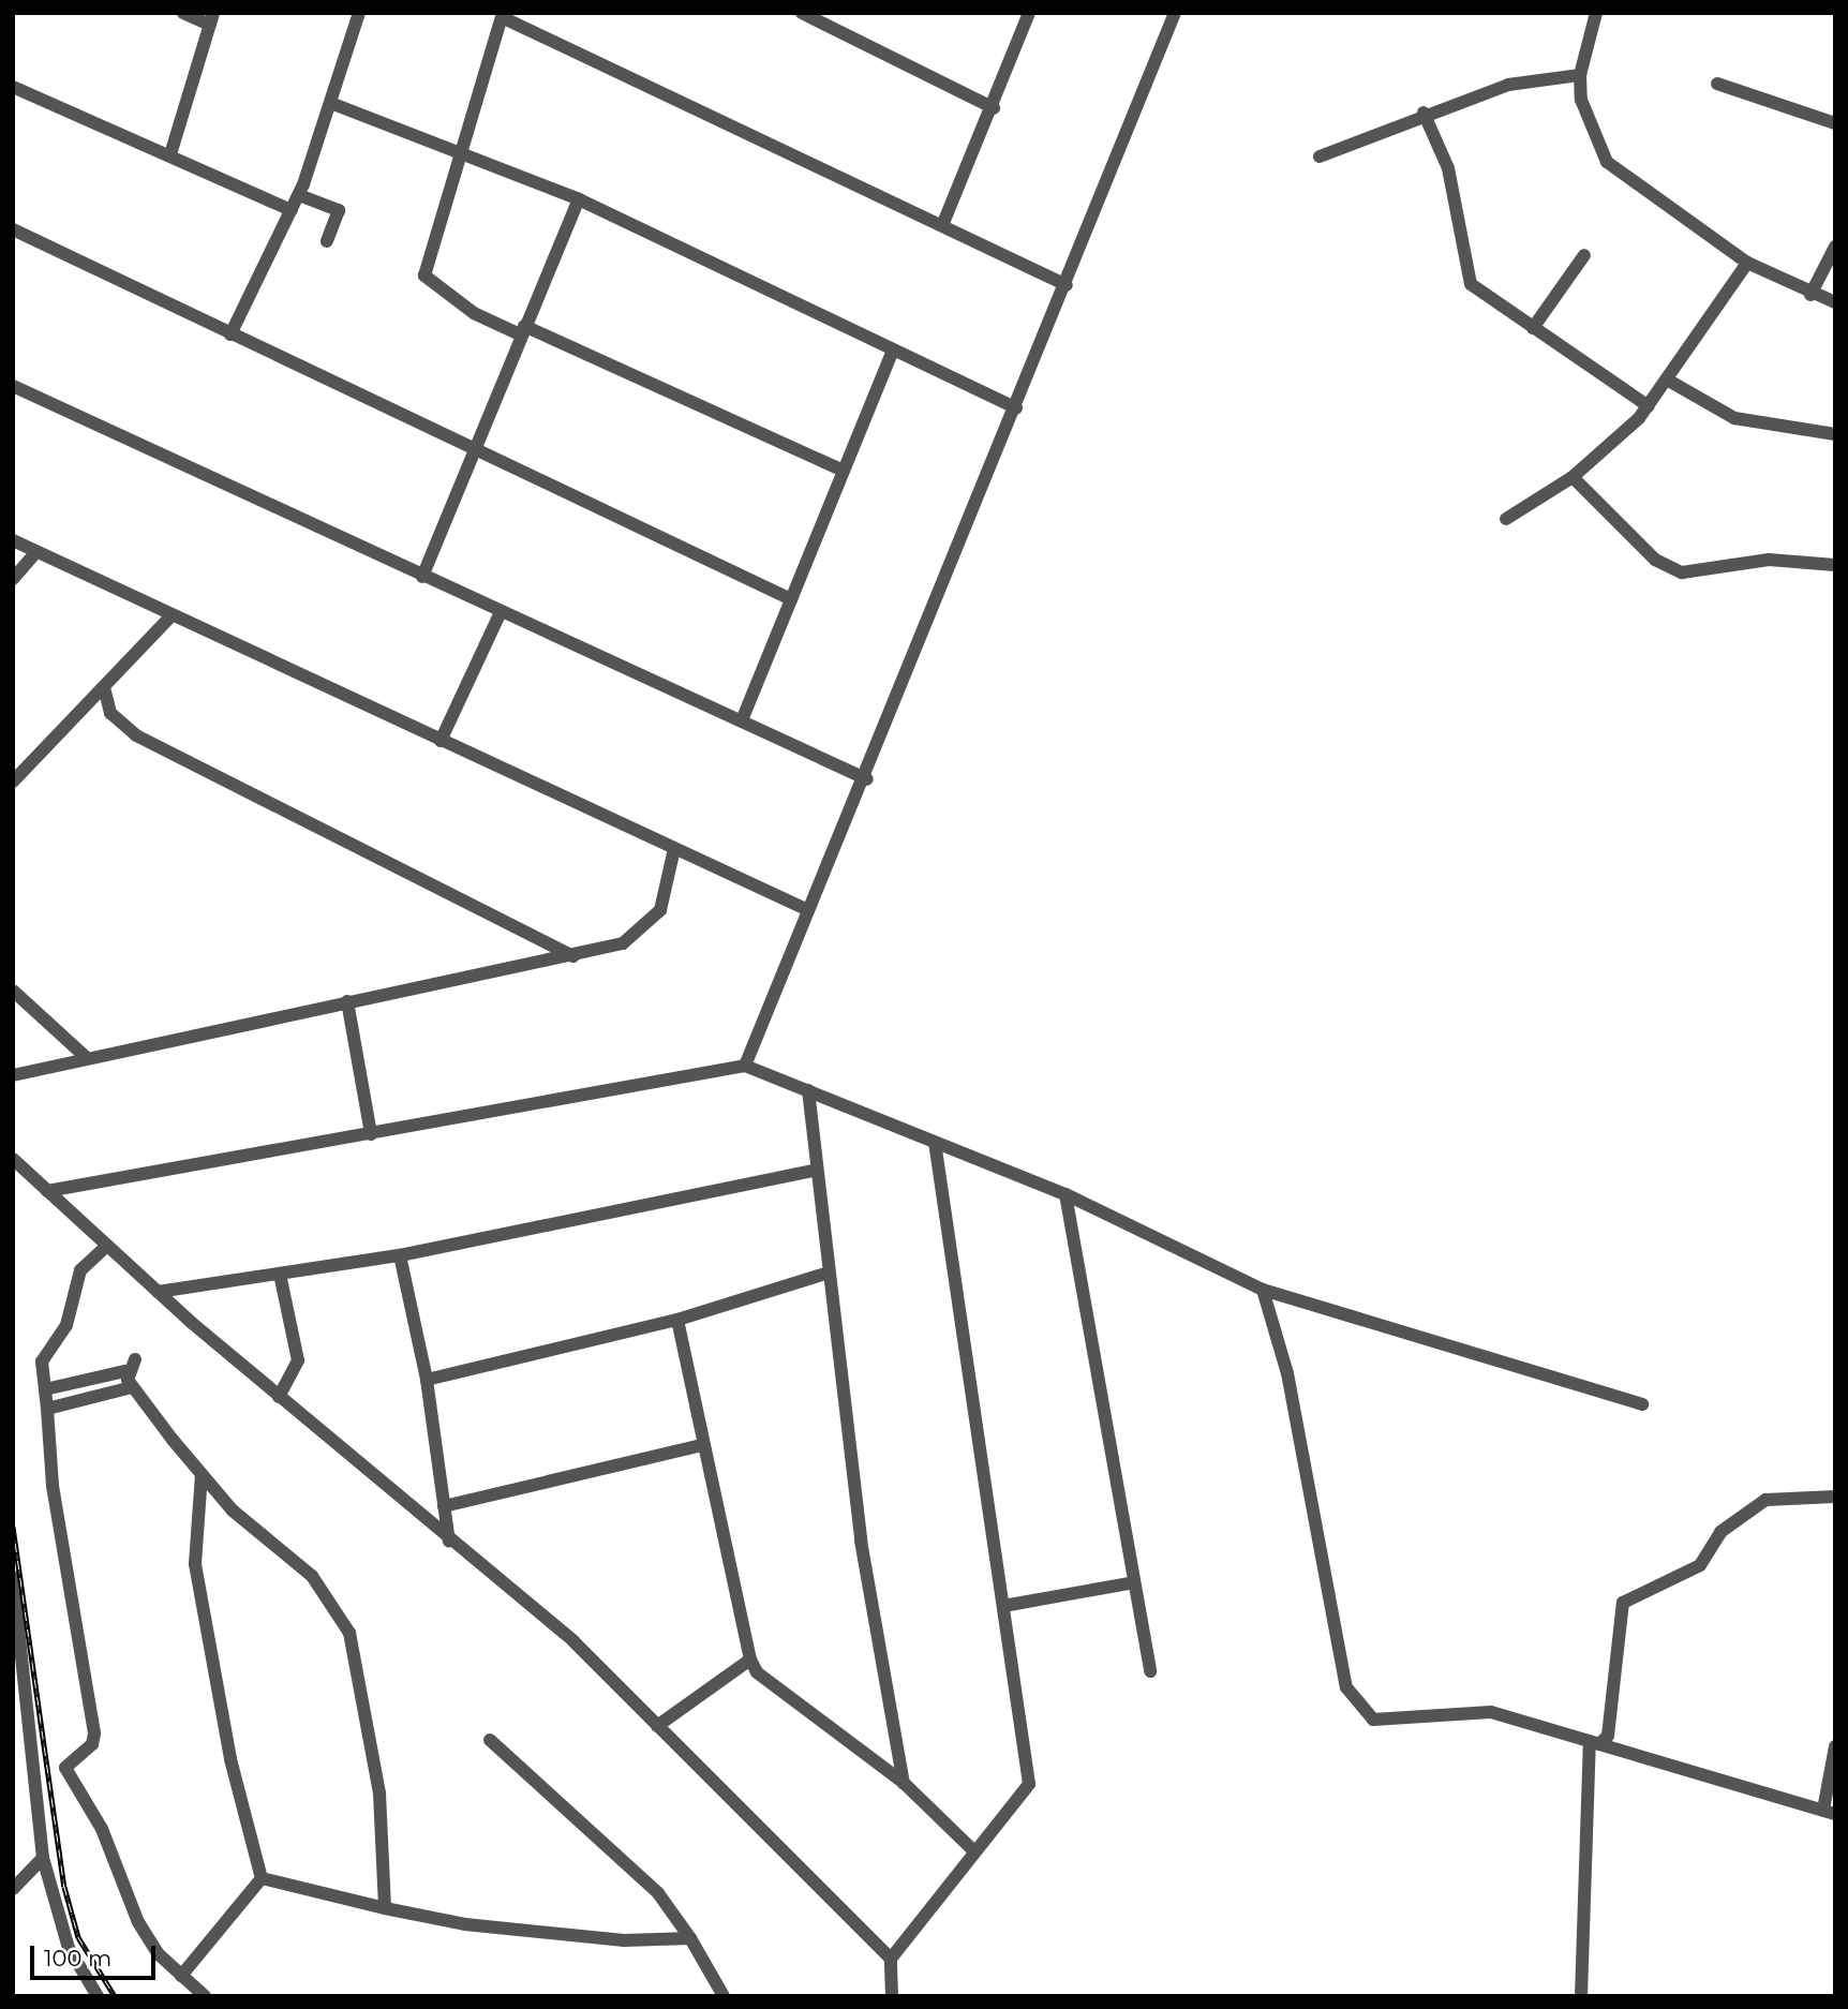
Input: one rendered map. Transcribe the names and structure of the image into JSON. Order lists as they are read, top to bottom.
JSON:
{
  "scale_bar": "100 m"
}
